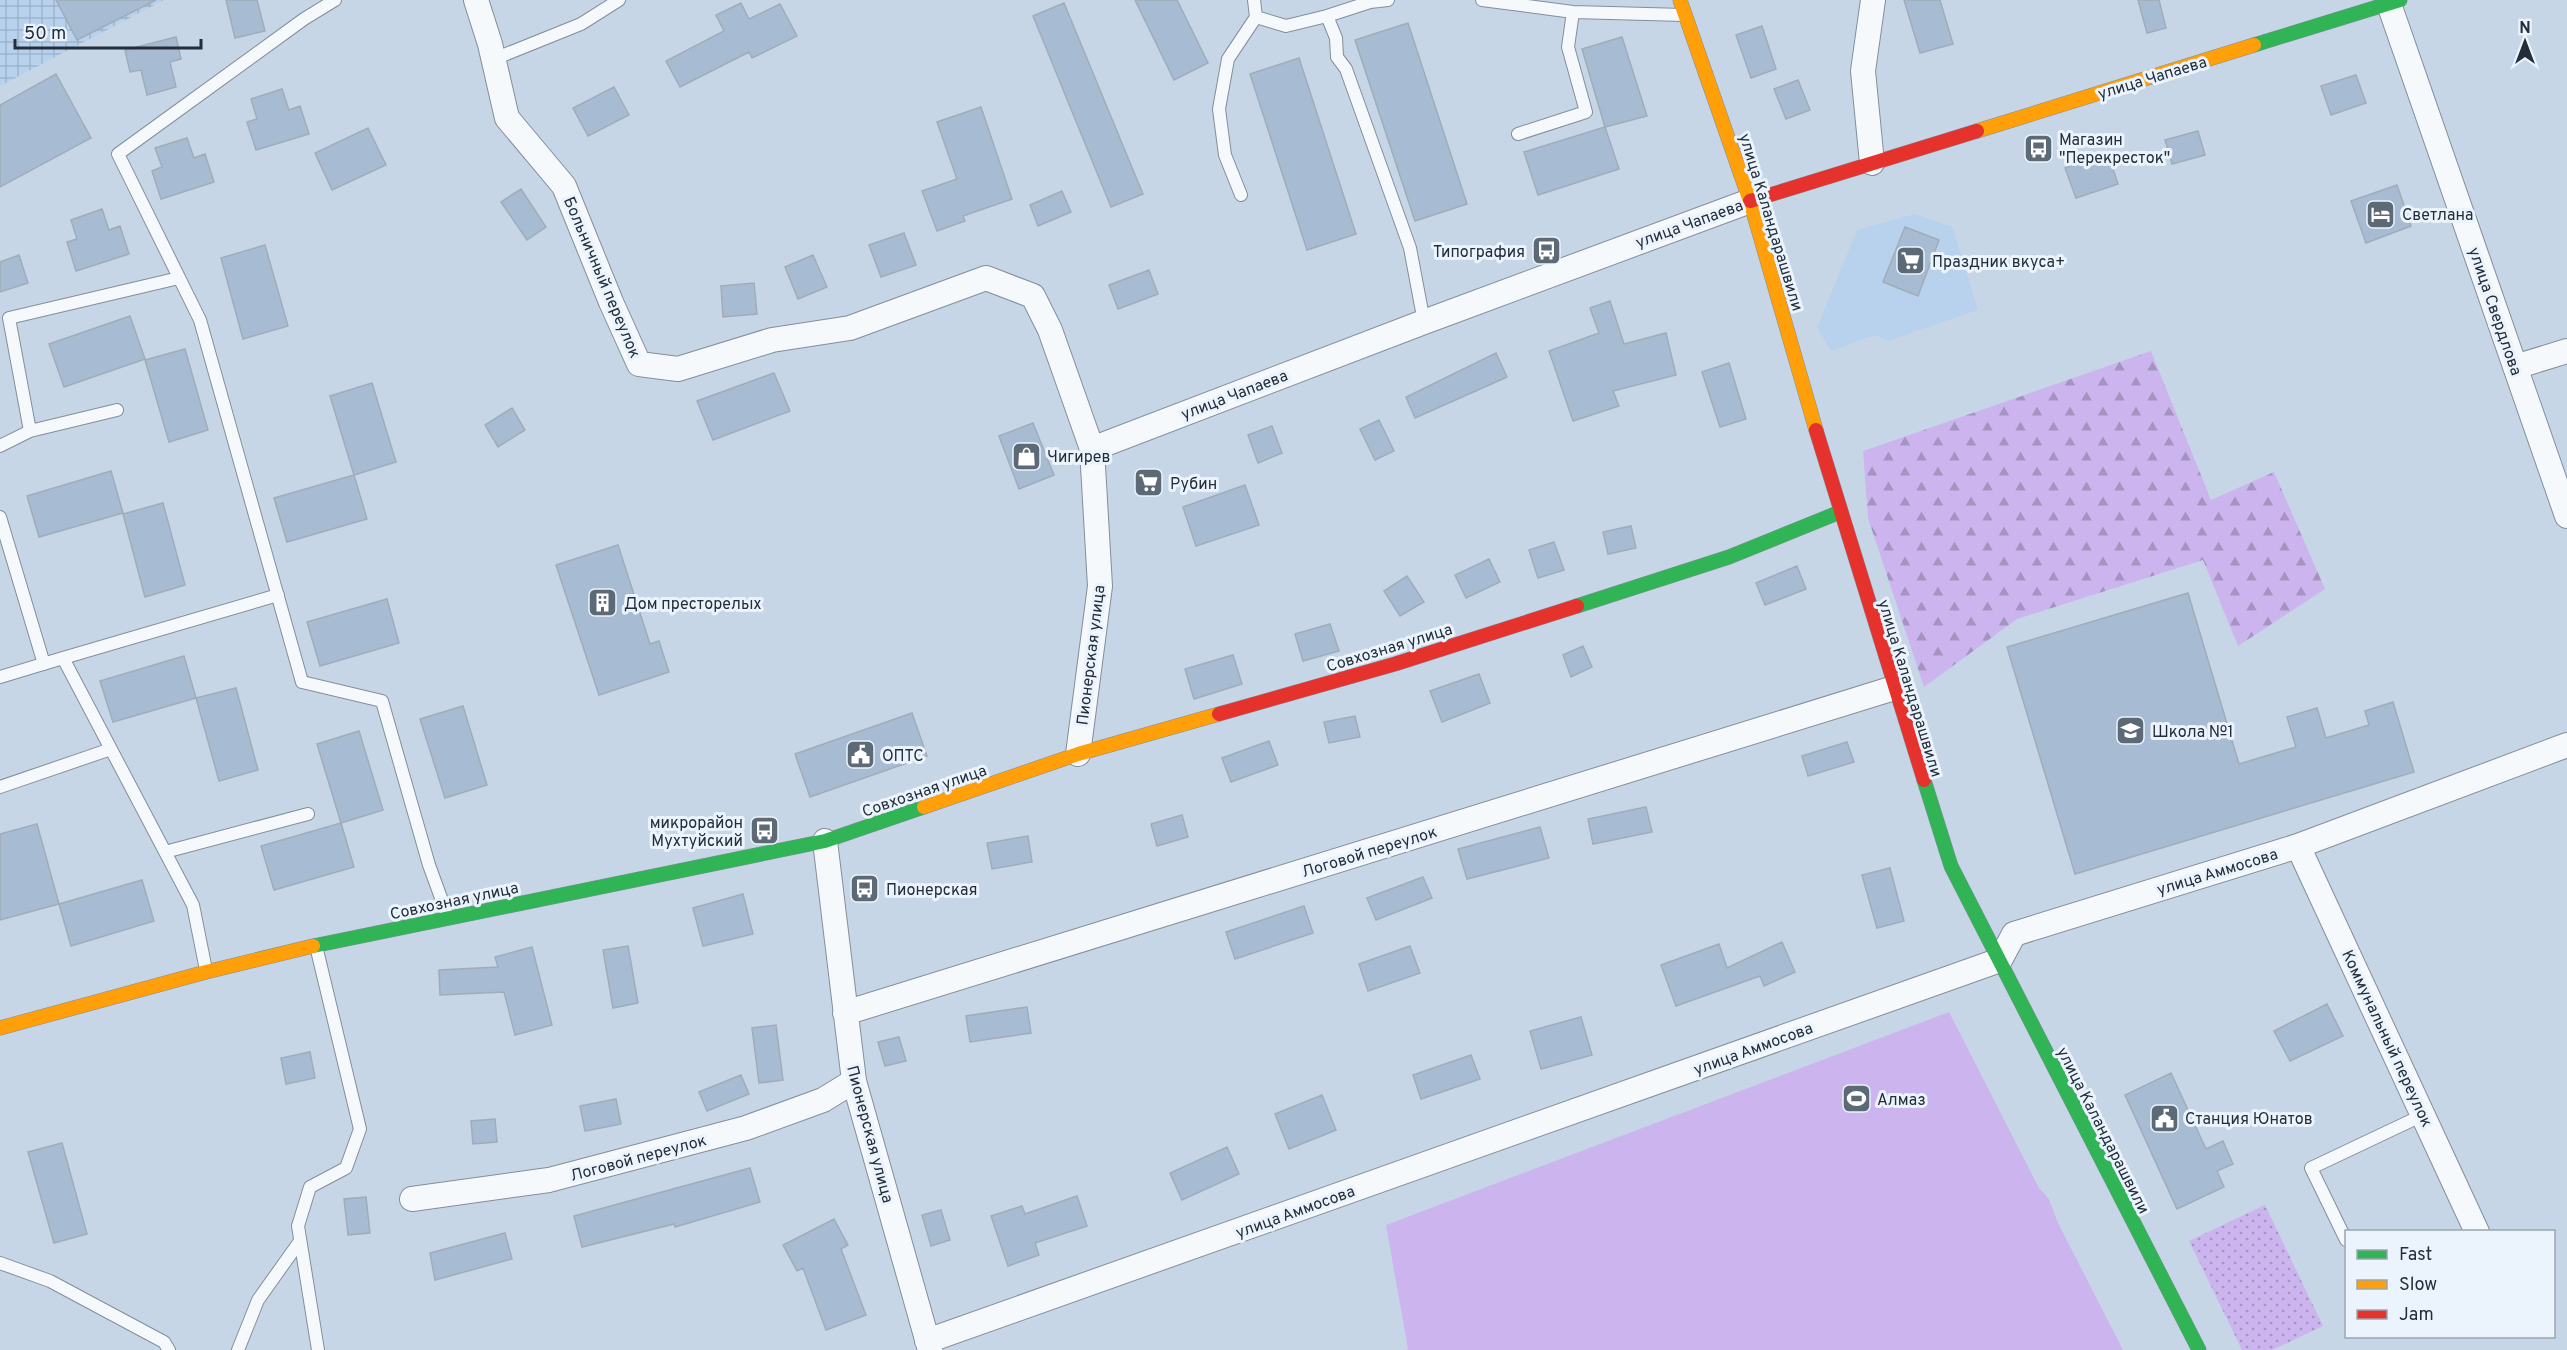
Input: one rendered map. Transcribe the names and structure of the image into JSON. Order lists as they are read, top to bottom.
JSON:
{
  "streets": {
    "main road": ["улица Чапаева", "улица Каландарашвили", "Совхозная улица"],
    "street": [
      "Больничный переулок",
      "улица Свердлова",
      "Пионерская улица",
      "Логовой переулок",
      "улица Аммосова",
      "Коммунальный переулок"
    ]
  },
  "crossings": [
    ["улица Чапаева", "улица Каландарашвили"],
    ["улица Чапаева", "Больничный переулок"],
    ["улица Чапаева", "улица Свердлова"],
    ["улица Чапаева", "Пионерская улица"],
    ["улица Каландарашвили", "Совхозная улица"],
    ["улица Каландарашвили", "Логовой переулок"],
    ["улица Каландарашвили", "улица Аммосова"],
    ["Больничный переулок", "Пионерская улица"],
    ["Совхозная улица", "Пионерская улица"],
    ["Пионерская улица", "Логовой переулок"],
    ["Пионерская улица", "улица Аммосова"],
    ["улица Аммосова", "Коммунальный переулок"]
  ],
  "places": {
    "bus stop": [
      "Магазин \"Перекресток\"",
      "Типография",
      "микрорайон Мухтуйский",
      "Пионерская"
    ],
    "hotel": ["Светлана"],
    "supermarket": ["Праздник вкуса+", "Рубин"],
    "shop": ["Чигирев"],
    "building": ["Дом престорелых"],
    "school or university": ["Школа №1"],
    "public building": ["ОПТС", "Станция Юнатов"],
    "sports": ["Алмаз"]
  },
  "legend": ["Fast", "Slow", "Jam"],
  "scale_bar": "50 m",
  "north": "top"
}
